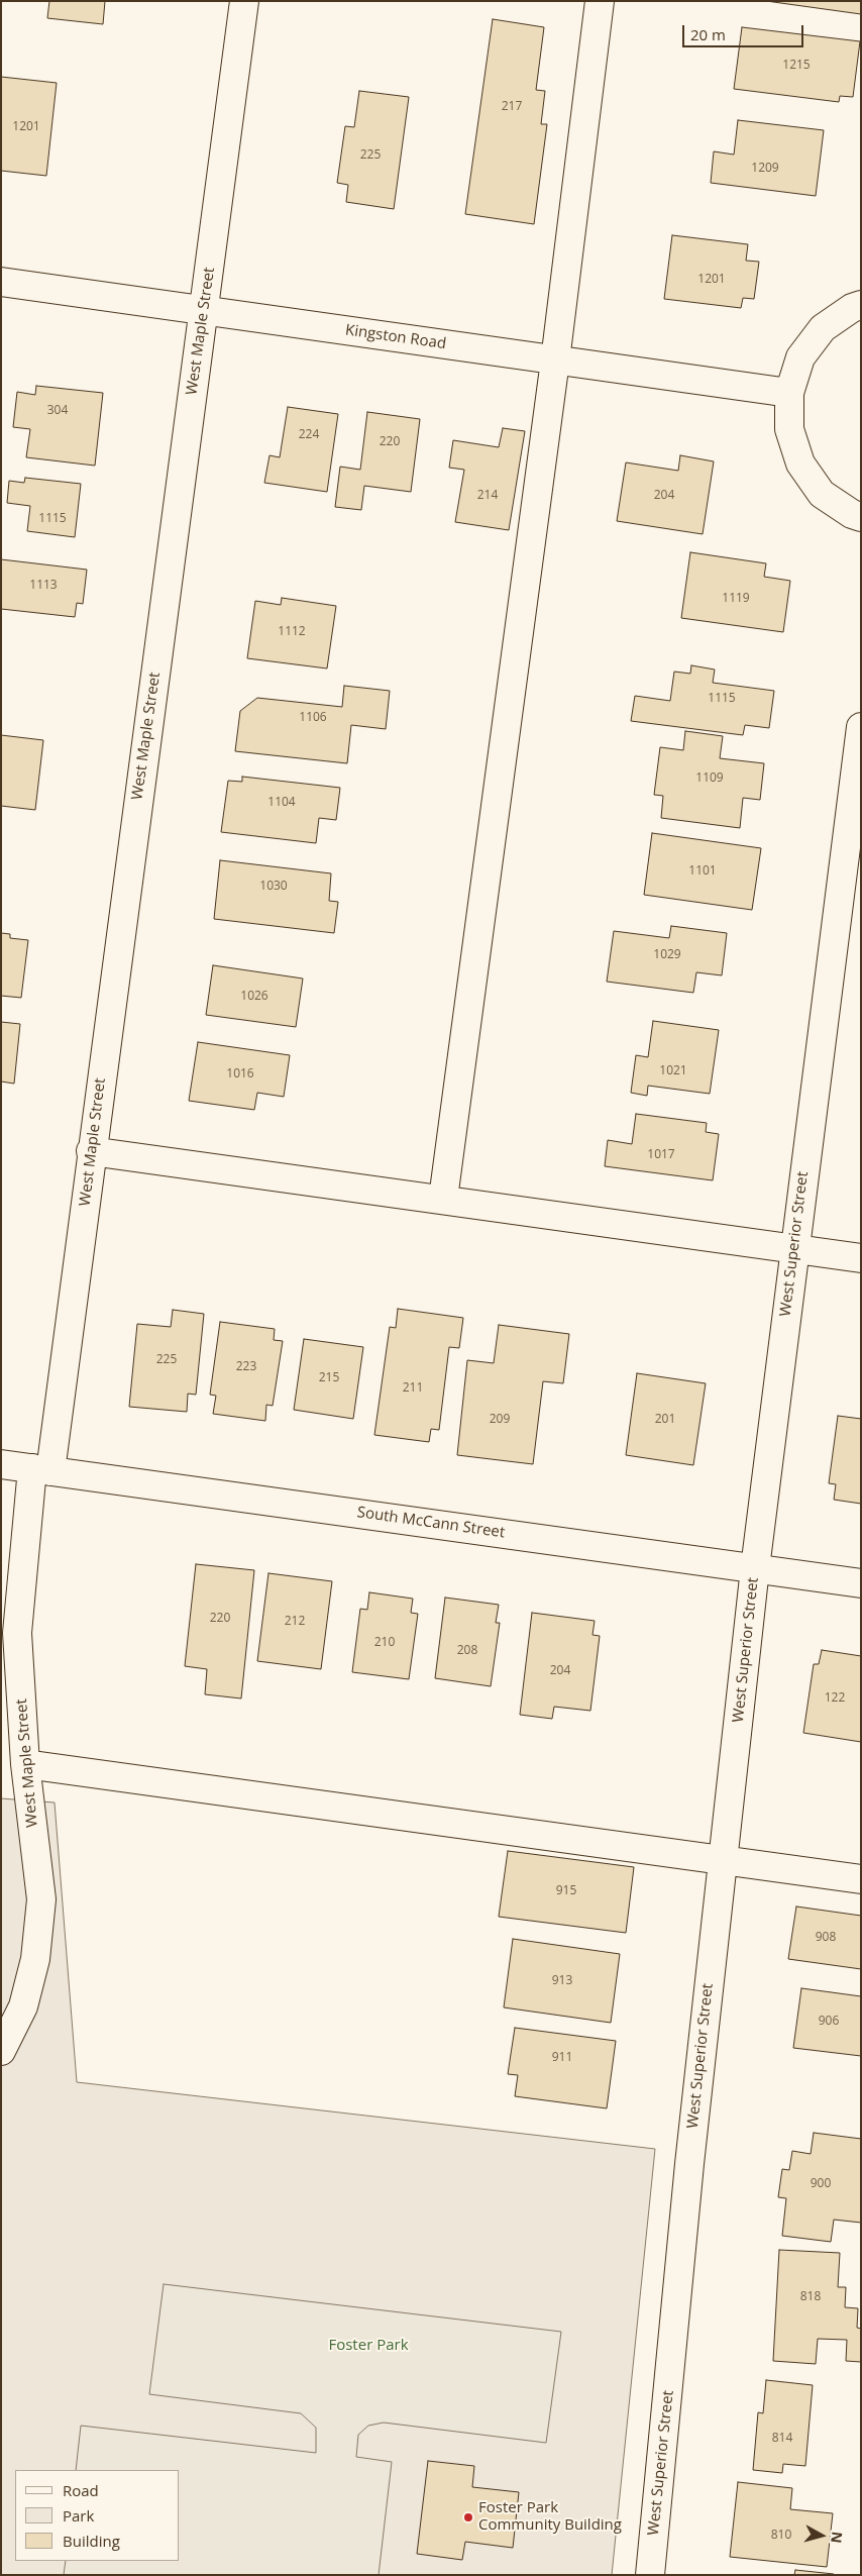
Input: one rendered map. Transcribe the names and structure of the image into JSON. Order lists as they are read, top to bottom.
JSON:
{
  "streets": {
    "street": [
      "West Maple Street",
      "Kingston Road",
      "West Superior Street",
      "South McCann Street"
    ]
  },
  "crossings": [
    ["West Maple Street", "Kingston Road"],
    ["West Maple Street", "South McCann Street"],
    ["West Superior Street", "South McCann Street"]
  ],
  "parks": ["Foster Park"],
  "places": ["Foster Park Community Building"],
  "house_numbers": [
    "1215",
    "217",
    "1201",
    "225",
    "1209",
    "1201",
    "304",
    "224",
    "220",
    "214",
    "204",
    "1115",
    "1113",
    "1119",
    "1112",
    "1115",
    "1106",
    "1109",
    "1104",
    "1101",
    "1030",
    "1029",
    "1026",
    "1021",
    "1016",
    "1017",
    "225",
    "223",
    "215",
    "211",
    "209",
    "201",
    "220",
    "212",
    "210",
    "208",
    "204",
    "122",
    "915",
    "908",
    "913",
    "906",
    "911",
    "900",
    "818",
    "814",
    "810"
  ],
  "legend": ["Road", "Park", "Building"],
  "scale_bar": "20 m",
  "north": "right"
}
